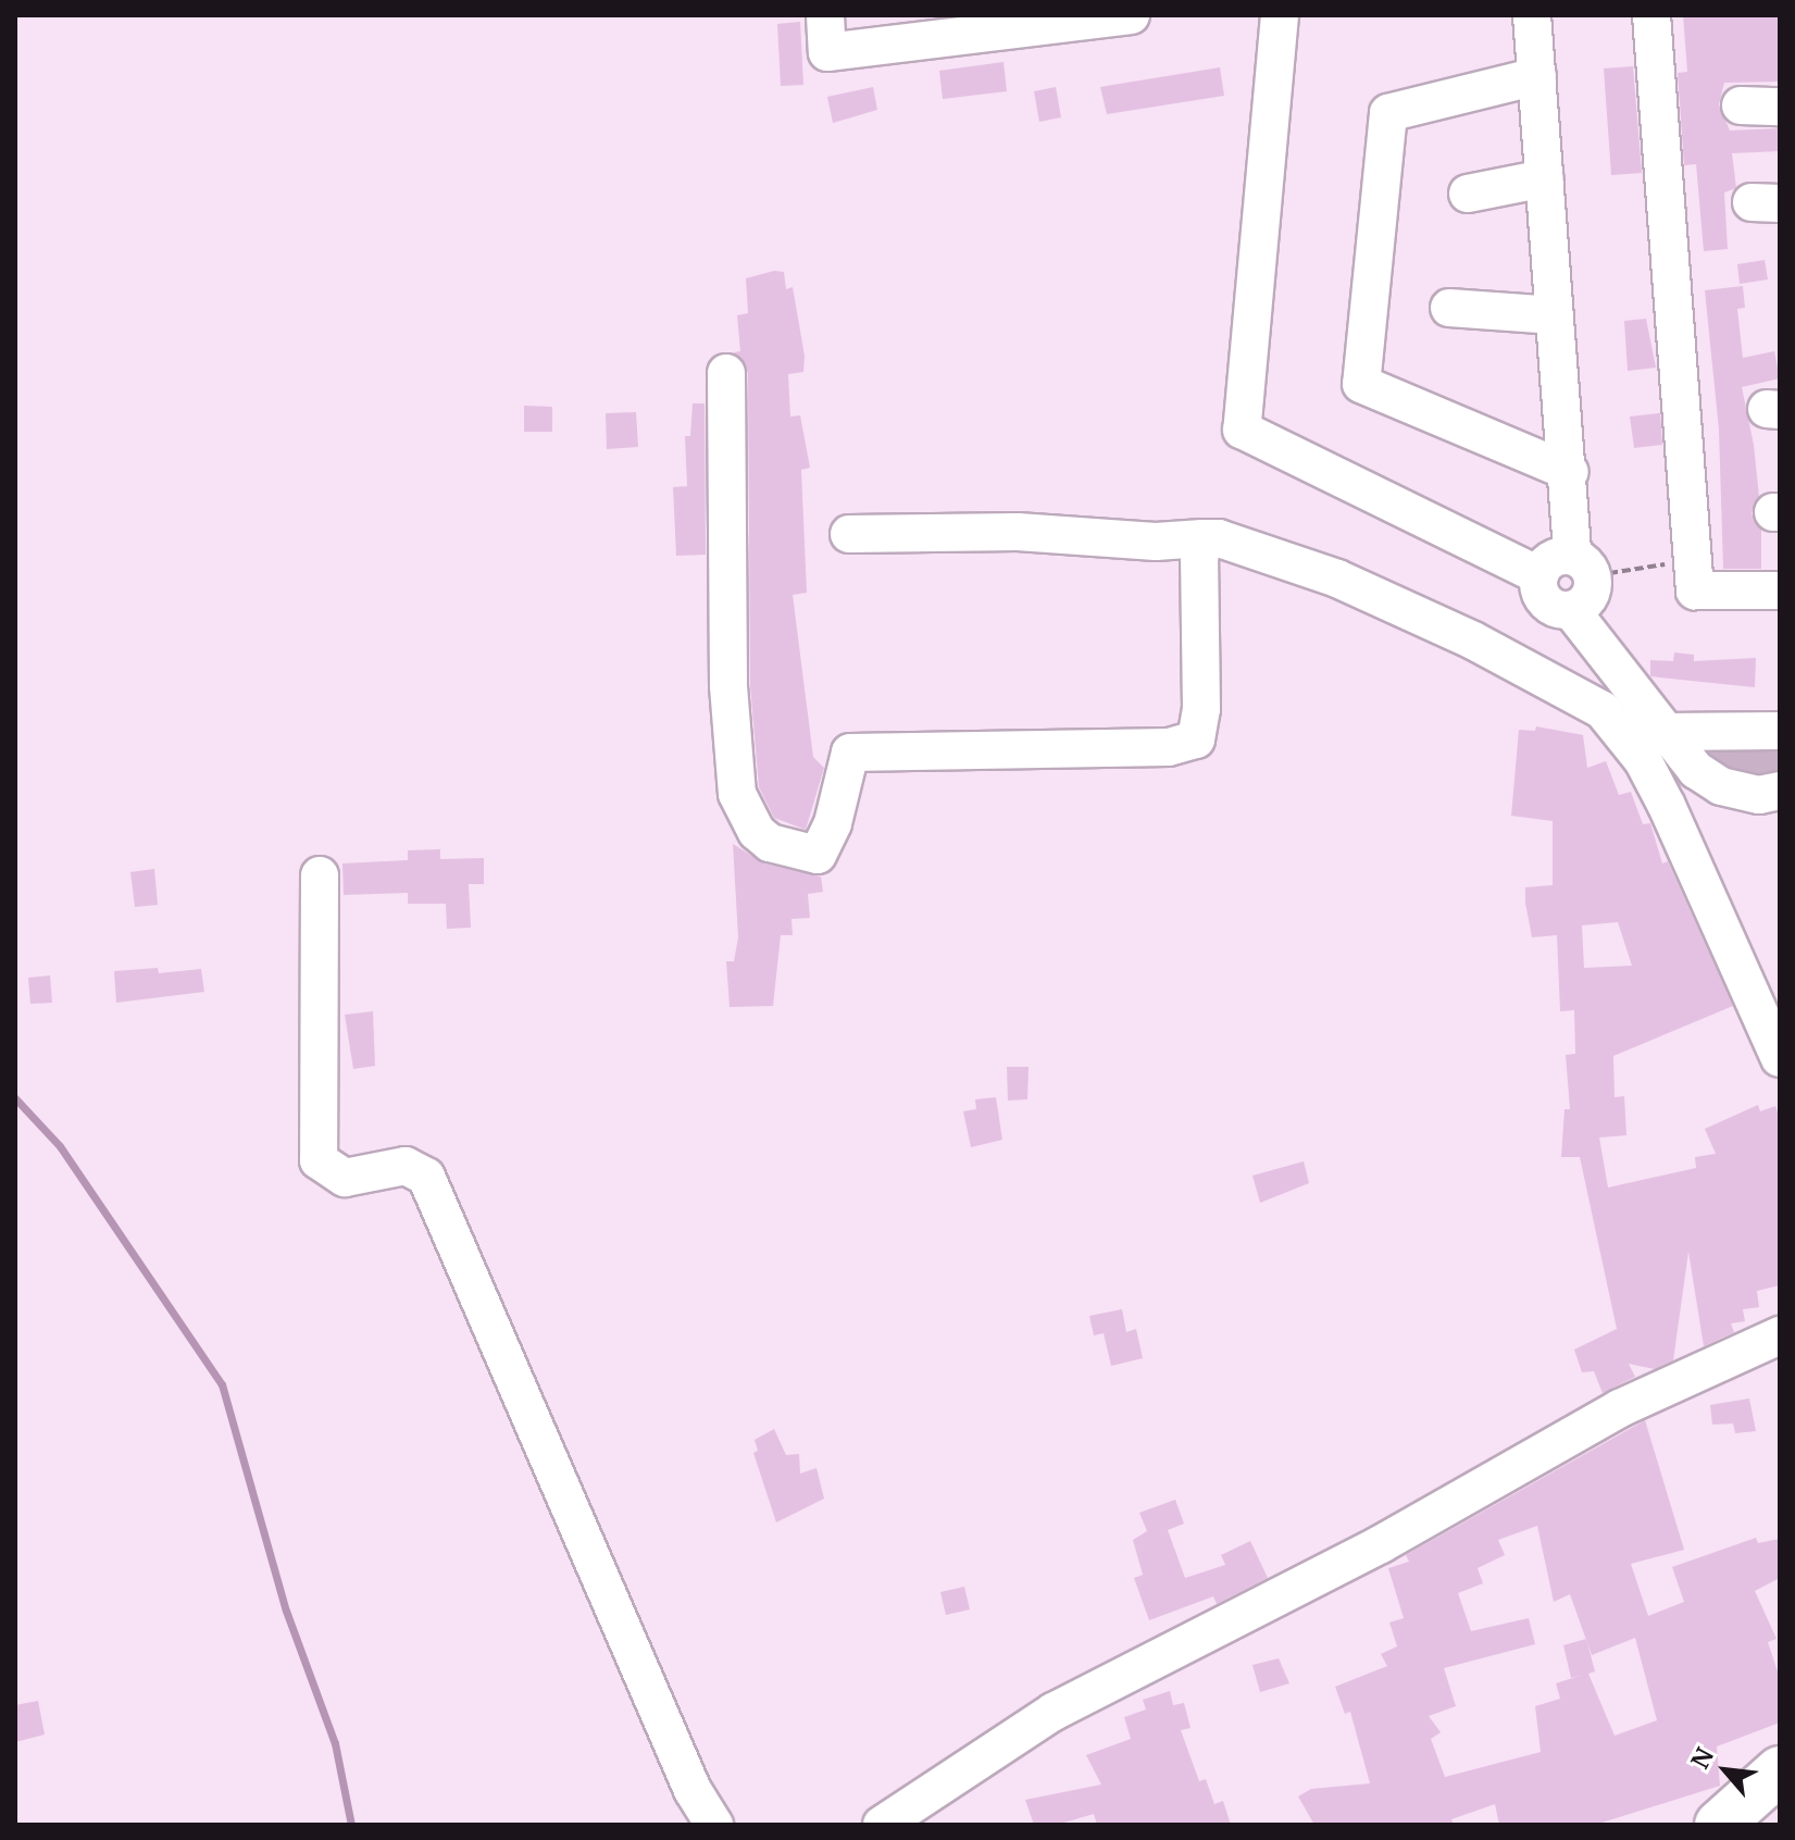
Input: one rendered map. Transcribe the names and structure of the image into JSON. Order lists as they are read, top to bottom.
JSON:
{
  "north": "top left"
}
